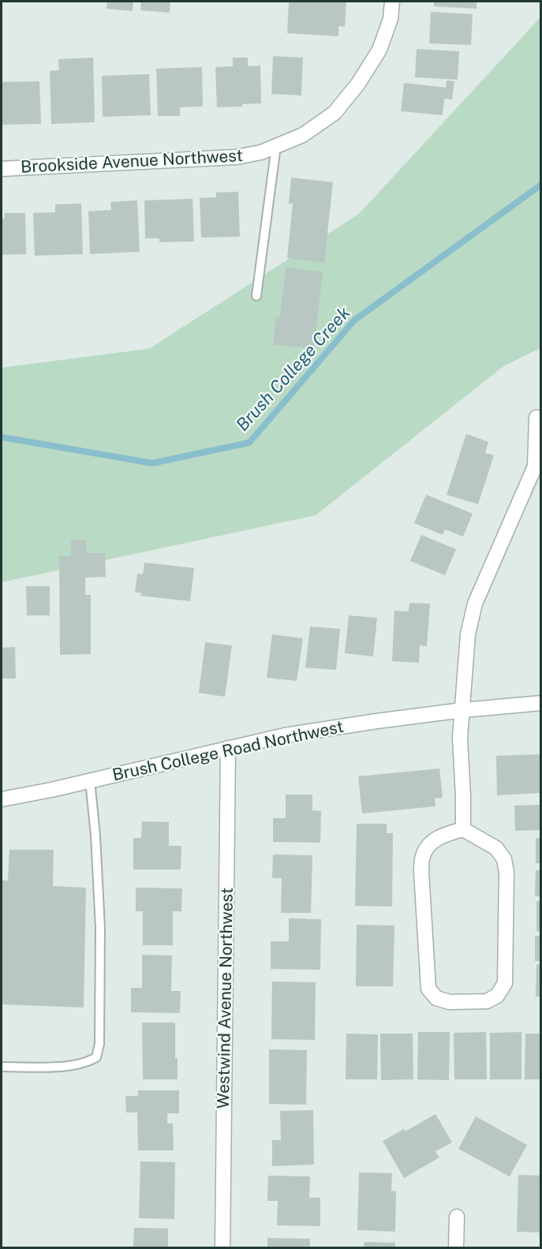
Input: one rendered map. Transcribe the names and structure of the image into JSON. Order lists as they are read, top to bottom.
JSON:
{
  "streets": {
    "street": ["Brookside Avenue Northwest", "Brush College Road Northwest", "Westwind Avenue Northwest"]
  },
  "crossings": [
    ["Brush College Road Northwest", "Westwind Avenue Northwest"]
  ],
  "water": ["Brush College Creek"]
}
